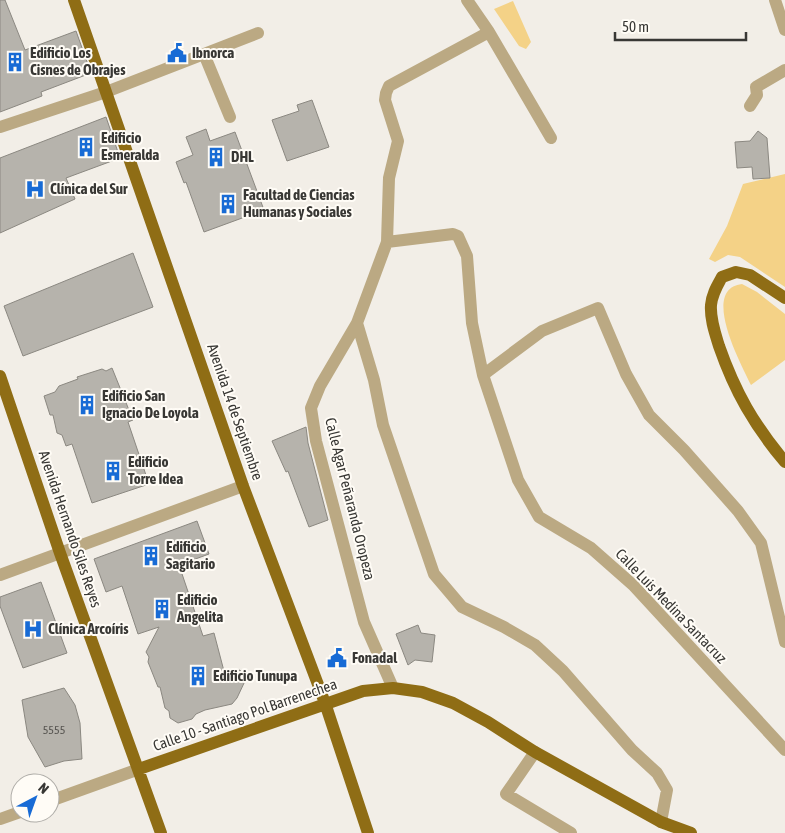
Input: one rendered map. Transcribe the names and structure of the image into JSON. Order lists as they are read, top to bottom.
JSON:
{
  "streets": {
    "main road": ["Avenida 14 de Septiembre", "Avenida Hernando Siles Reyes", "Calle 10 - Santiago Pol Barrenechea"],
    "street": ["Calle Agar Peñaranda Oropeza", "Calle Luis Medina Santacruz"]
  },
  "crossings": [
    ["Avenida 14 de Septiembre", "Calle 10 - Santiago Pol Barrenechea"],
    ["Calle Agar Peñaranda Oropeza", "Calle Luis Medina Santacruz"],
    ["Calle Agar Peñaranda Oropeza", "Calle 10 - Santiago Pol Barrenechea"],
    ["Avenida Hernando Siles Reyes", "Calle 10 - Santiago Pol Barrenechea"]
  ],
  "places": {
    "public building": ["Ibnorca", "Fonadal"],
    "building": [
      "Edificio Los Cisnes de Obrajes",
      "Edificio Esmeralda",
      "DHL",
      "Facultad de Ciencias Humanas y Sociales",
      "Edificio San Ignacio De Loyola",
      "Edificio Torre Idea",
      "Edificio Sagitario",
      "Edificio Angelita",
      "Edificio Tunupa"
    ],
    "hospital": ["Clínica del Sur", "Clínica Arcoíris"]
  },
  "house_numbers": ["5555"],
  "scale_bar": "50 m",
  "north": "top right"
}
